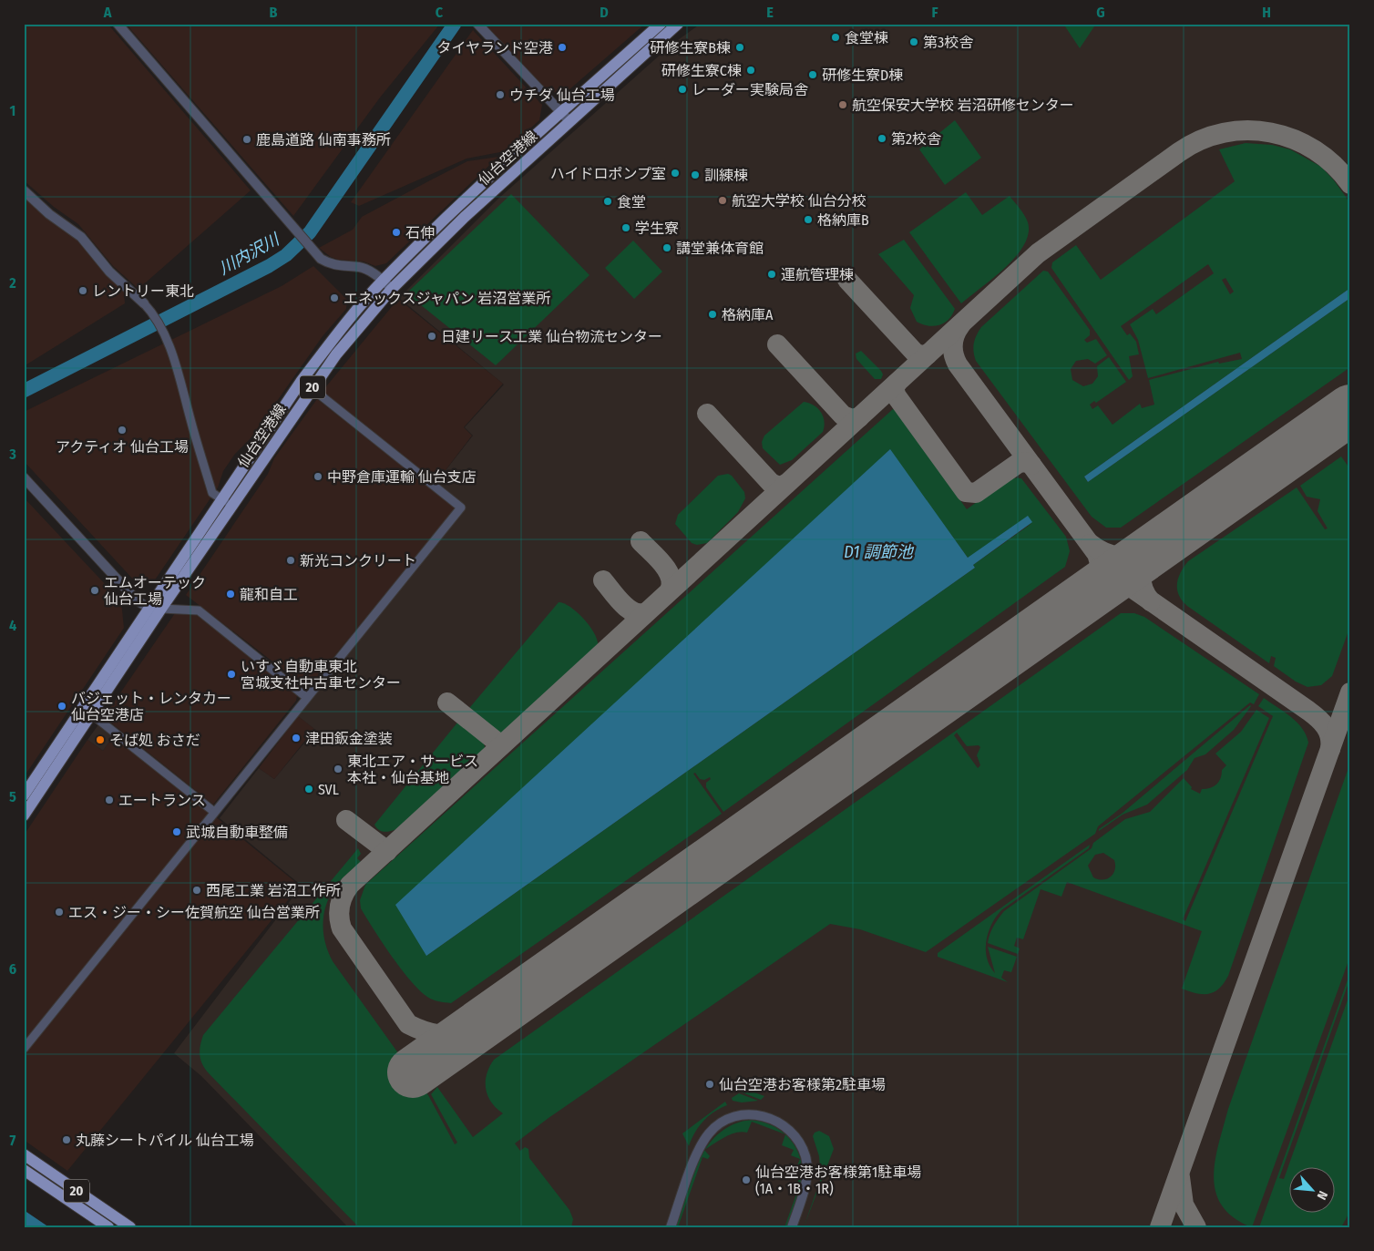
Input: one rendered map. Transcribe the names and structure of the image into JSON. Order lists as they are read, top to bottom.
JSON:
{
  "streets": {
    "main road": ["仙台空港線", "20"]
  },
  "water": ["川内沢川", "D1 調節池"],
  "places": [
    "食堂棟",
    "第3校舎",
    "タイヤランド空港",
    "研修生寮B棟",
    "研修生寮C棟",
    "研修生寮D棟",
    "レーダー実験局舎",
    "ウチダ 仙台工場",
    "航空保安大学校 岩沼研修センター",
    "第2校舎",
    "鹿島道路 仙南事務所",
    "ハイドロポンプ室",
    "訓練棟",
    "航空大学校 仙台分校",
    "食堂",
    "格納庫B",
    "学生寮",
    "石伸",
    "講堂兼体育館",
    "運航管理棟",
    "レントリー東北",
    "エネックスジャパン 岩沼営業所",
    "格納庫A",
    "日建リース工業 仙台物流センター",
    "アクティオ 仙台工場",
    "中野倉庫運輸 仙台支店",
    "新光コンクリート",
    "エムオーテック 仙台工場",
    "龍和自工",
    "いすゞ自動車東北 宮城支社中古車センター",
    "バジェット・レンタカー 仙台空港店",
    "津田鈑金塗装",
    "そば処 おさだ",
    "東北エア・サービス 本社・仙台基地",
    "SVL",
    "エートランス",
    "武城自動車整備",
    "西尾工業 岩沼工作所",
    "エス・ジー・シー佐賀航空 仙台営業所",
    "仙台空港お客様第2駐車場",
    "丸藤シートパイル 仙台工場",
    "仙台空港お客様第1駐車場 (1A・1B・1R)"
  ],
  "north": "bottom right",
  "grid": {
    "columns": [
      "A",
      "B",
      "C",
      "D",
      "E",
      "F",
      "G",
      "H"
    ],
    "rows": [
      "1",
      "2",
      "3",
      "4",
      "5",
      "6",
      "7"
    ]
  }
}
